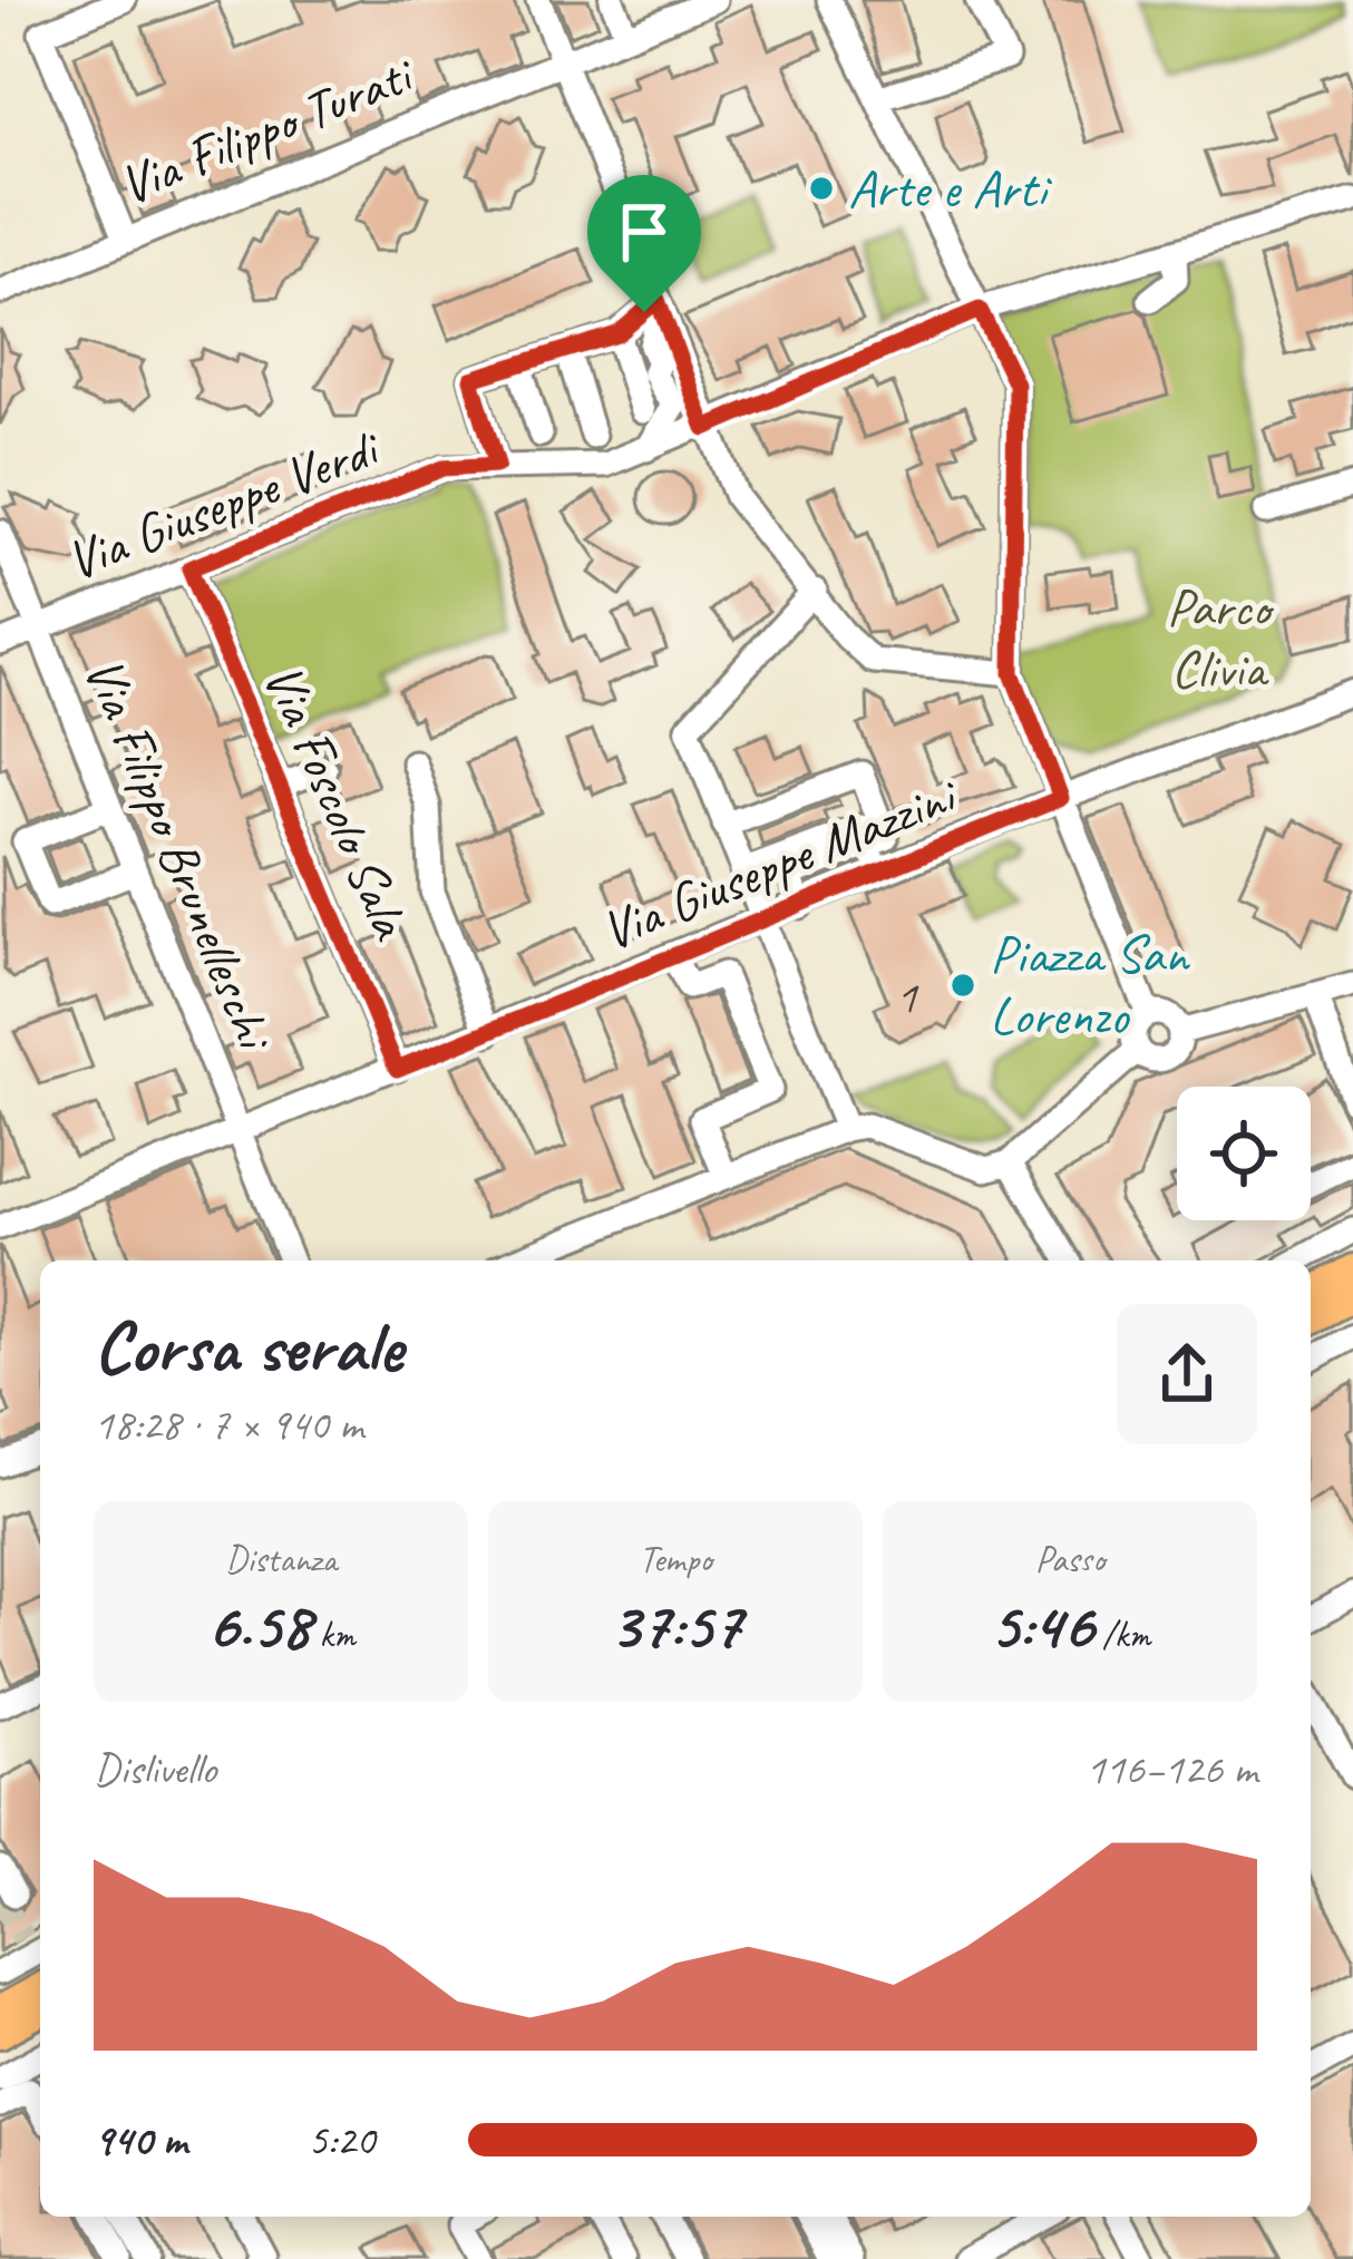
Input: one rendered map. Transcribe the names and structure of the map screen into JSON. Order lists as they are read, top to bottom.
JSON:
{
  "streets": {
    "street": [
      "Via Filippo Turati",
      "Via Giuseppe Verdi",
      "Via Foscolo Sala",
      "Via Filippo Brunelleschi",
      "Via Giuseppe Mazzini"
    ]
  },
  "crossings": [
    ["Via Giuseppe Verdi", "Via Foscolo Sala"],
    ["Via Giuseppe Verdi", "Via Filippo Brunelleschi"],
    ["Via Foscolo Sala", "Via Giuseppe Mazzini"],
    ["Via Filippo Brunelleschi", "Via Giuseppe Mazzini"]
  ],
  "parks": ["Parco Clivia"],
  "places": ["Arte e Arti", "Piazza San Lorenzo"],
  "house_numbers": ["1"],
  "page": {
    "heading": ["Corsa serale", "18:28 · 7 × 940 m"],
    "stats": [
      ["Distanza", "6.58 km"],
      ["Tempo", "37:57"],
      ["Passo", "5:46 /km"]
    ],
    "chart": ["Dislivello", "116–126 m"],
    "list": [
      {
        "name": "940 m",
        "note": "5:20"
      }
    ]
  }
}
